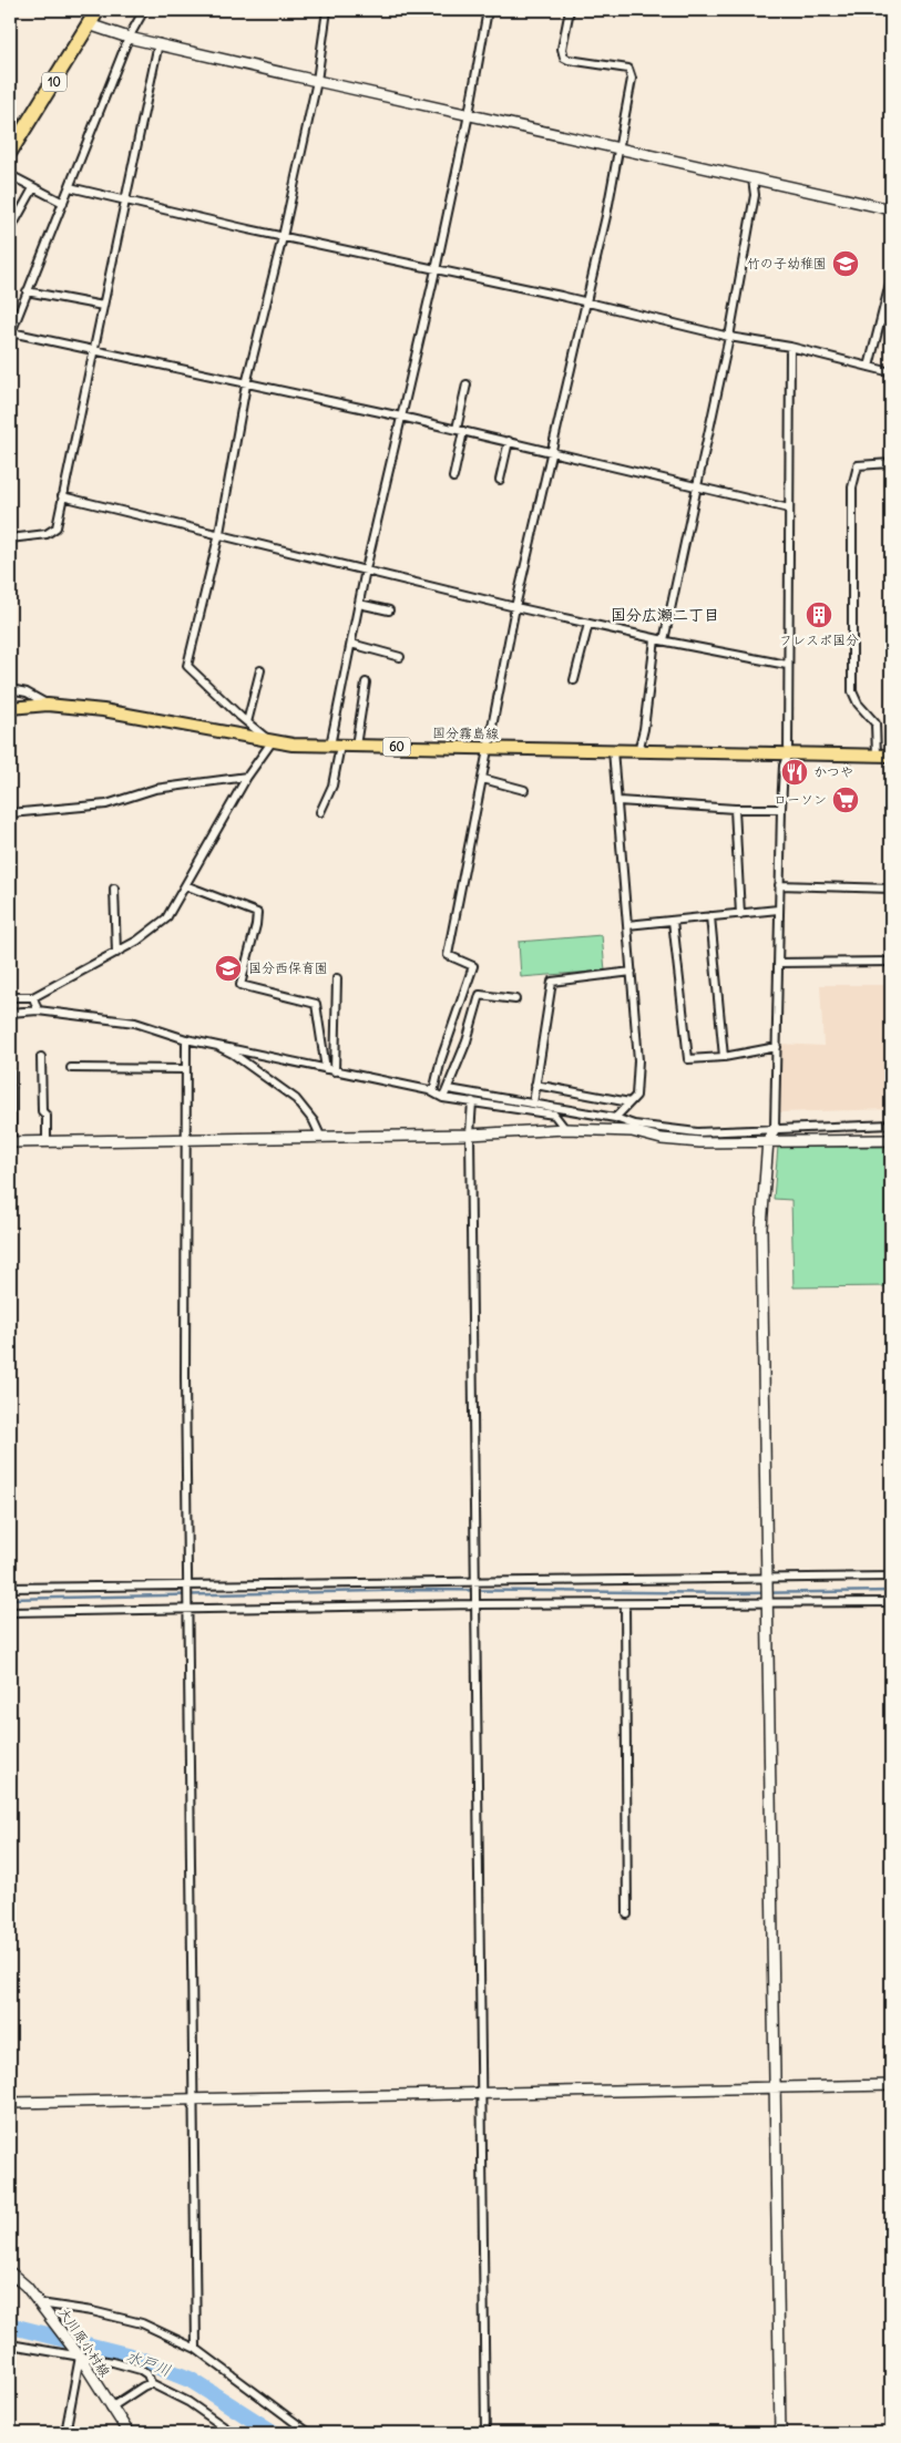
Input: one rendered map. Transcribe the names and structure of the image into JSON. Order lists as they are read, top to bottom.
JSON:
{
  "streets": {
    "highway": ["10"],
    "main road": ["国分霧島線", "60"],
    "street": ["大川原小村線"]
  },
  "districts": ["国分広瀬二丁目"],
  "water": ["水戸川"],
  "places": {
    "school or university": ["竹の子幼稚園", "国分西保育園"],
    "building": ["フレスポ国分"],
    "restaurant": ["かつや"],
    "supermarket": ["ローソン"]
  }
}
